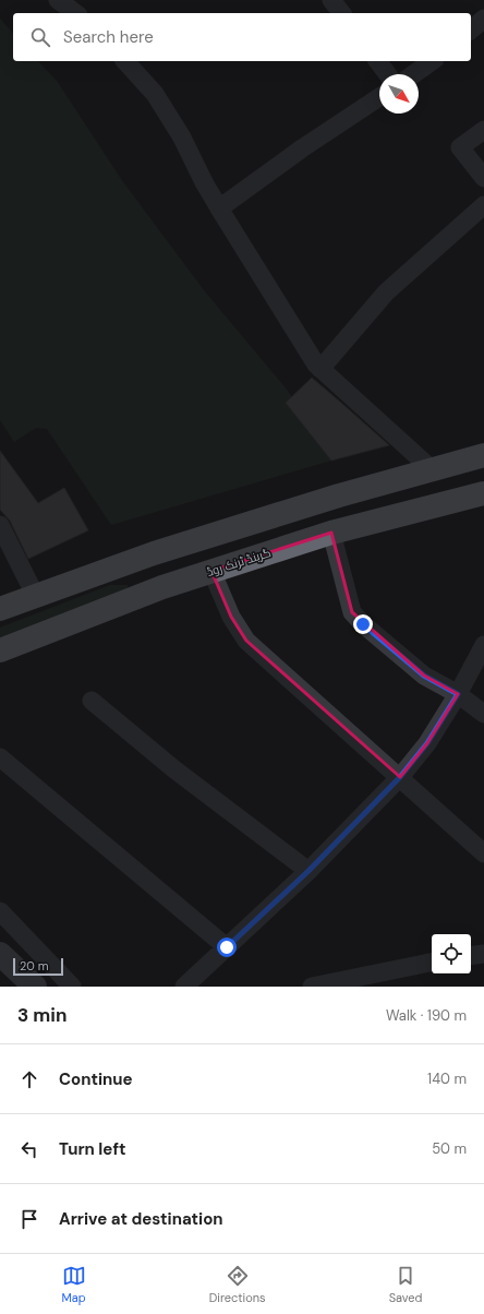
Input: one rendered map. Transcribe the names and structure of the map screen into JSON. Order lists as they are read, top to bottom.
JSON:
{
  "streets": {
    "highway": ["گرینڈ ٹرنک روڈ"]
  },
  "scale_bar": "20 m",
  "north": "bottom right",
  "page": {
    "search": "Search here",
    "scale": "20 m",
    "heading": ["3 min", "Walk · 190 m"],
    "list": [
      ["Continue", "140 m"],
      ["Turn left", "50 m"],
      "Arrive at destination"
    ],
    "nav": ["Map", "Directions", "Saved"]
  }
}
